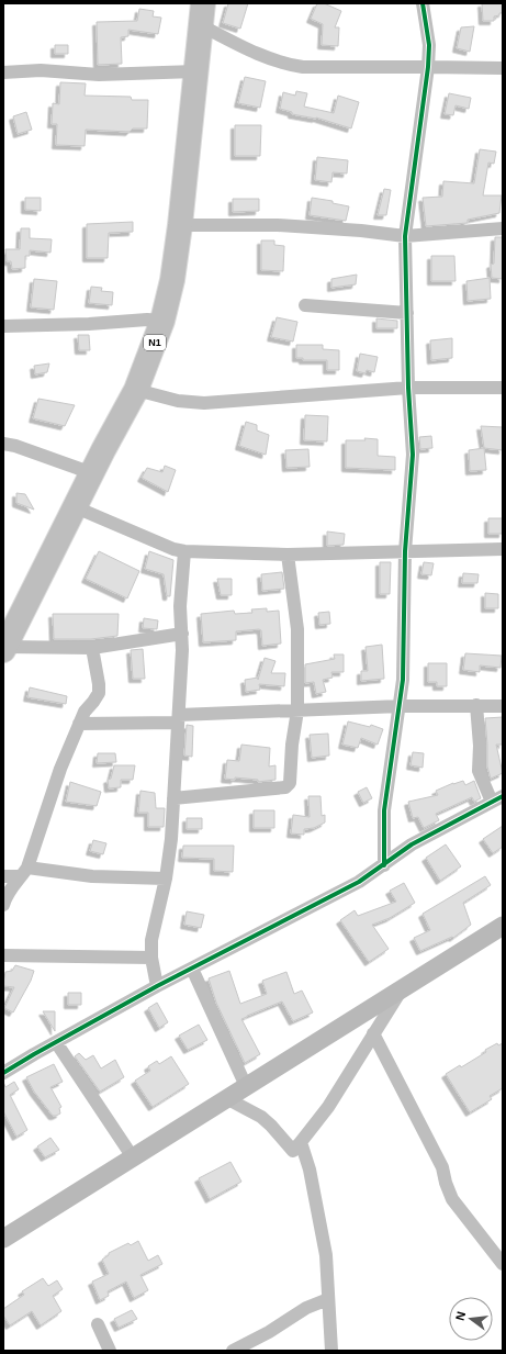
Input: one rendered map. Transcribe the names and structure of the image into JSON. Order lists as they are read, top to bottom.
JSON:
{
  "streets": {
    "highway": ["N1"]
  },
  "north": "left"
}
